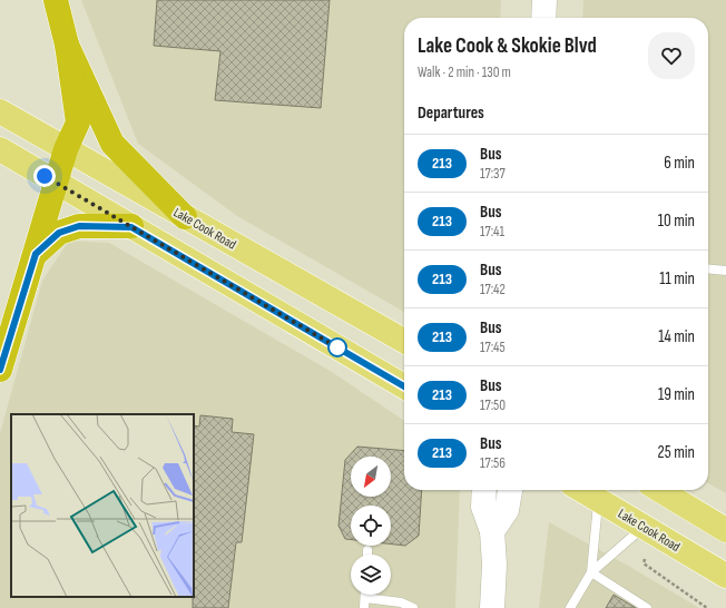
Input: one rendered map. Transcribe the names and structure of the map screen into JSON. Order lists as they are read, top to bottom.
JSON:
{
  "streets": {
    "main road": ["Lake Cook Road"]
  },
  "lines": ["bus line 213"],
  "north": "bottom left",
  "page": {
    "heading": [
      ["Lake Cook & Skokie Blvd", "Walk · 2 min · 130 m"],
      "Departures"
    ],
    "list": [
      {
        "mark": "213",
        "name": "Bus",
        "note": "17:37",
        "value": "6 min"
      },
      {
        "mark": "213",
        "name": "Bus",
        "note": "17:41",
        "value": "10 min"
      },
      {
        "mark": "213",
        "name": "Bus",
        "note": "17:42",
        "value": "11 min"
      },
      {
        "mark": "213",
        "name": "Bus",
        "note": "17:45",
        "value": "14 min"
      },
      {
        "mark": "213",
        "name": "Bus",
        "note": "17:50",
        "value": "19 min"
      },
      {
        "mark": "213",
        "name": "Bus",
        "note": "17:56",
        "value": "25 min"
      }
    ]
  }
}
